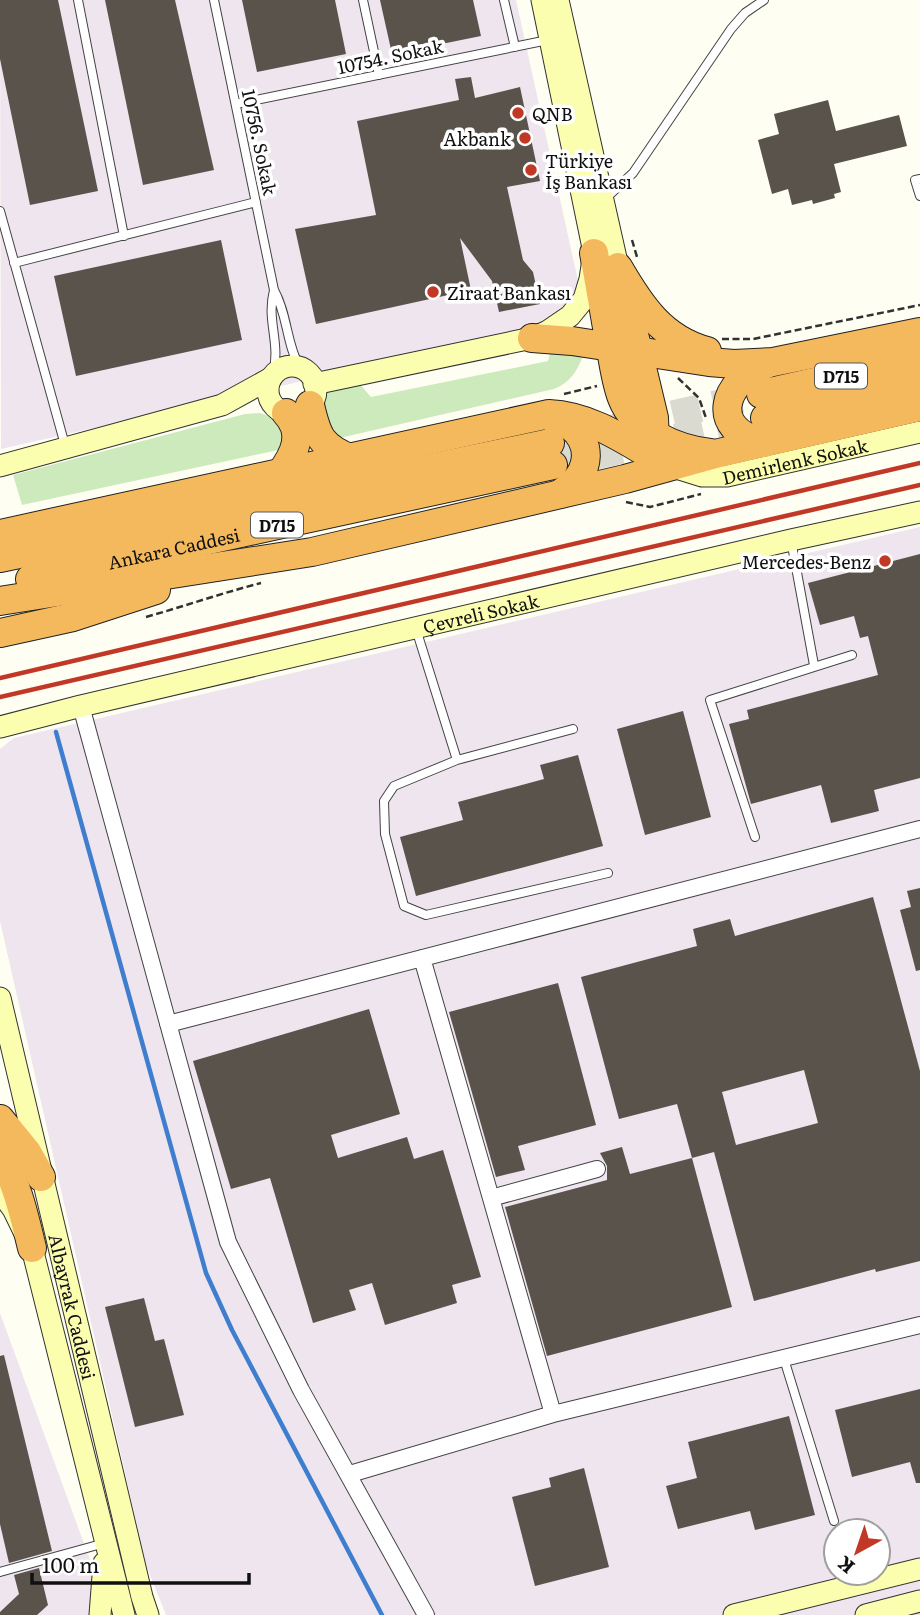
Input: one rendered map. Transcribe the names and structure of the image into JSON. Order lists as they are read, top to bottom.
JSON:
{
  "streets": {
    "highway": ["D715", "Ankara Caddesi"],
    "street": ["Demirlenk Sokak", "Çevreli Sokak", "Albayrak Caddesi"],
    "lane": ["10754. Sokak", "10756. Sokak"]
  },
  "crossings": [
    ["10754. Sokak", "10756. Sokak"]
  ],
  "places": [
    "QNB",
    "Akbank",
    "Türkiye İş Bankası",
    "Ziraat Bankası",
    "Mercedes-Benz"
  ],
  "scale_bar": "100 m",
  "north": "bottom left"
}
